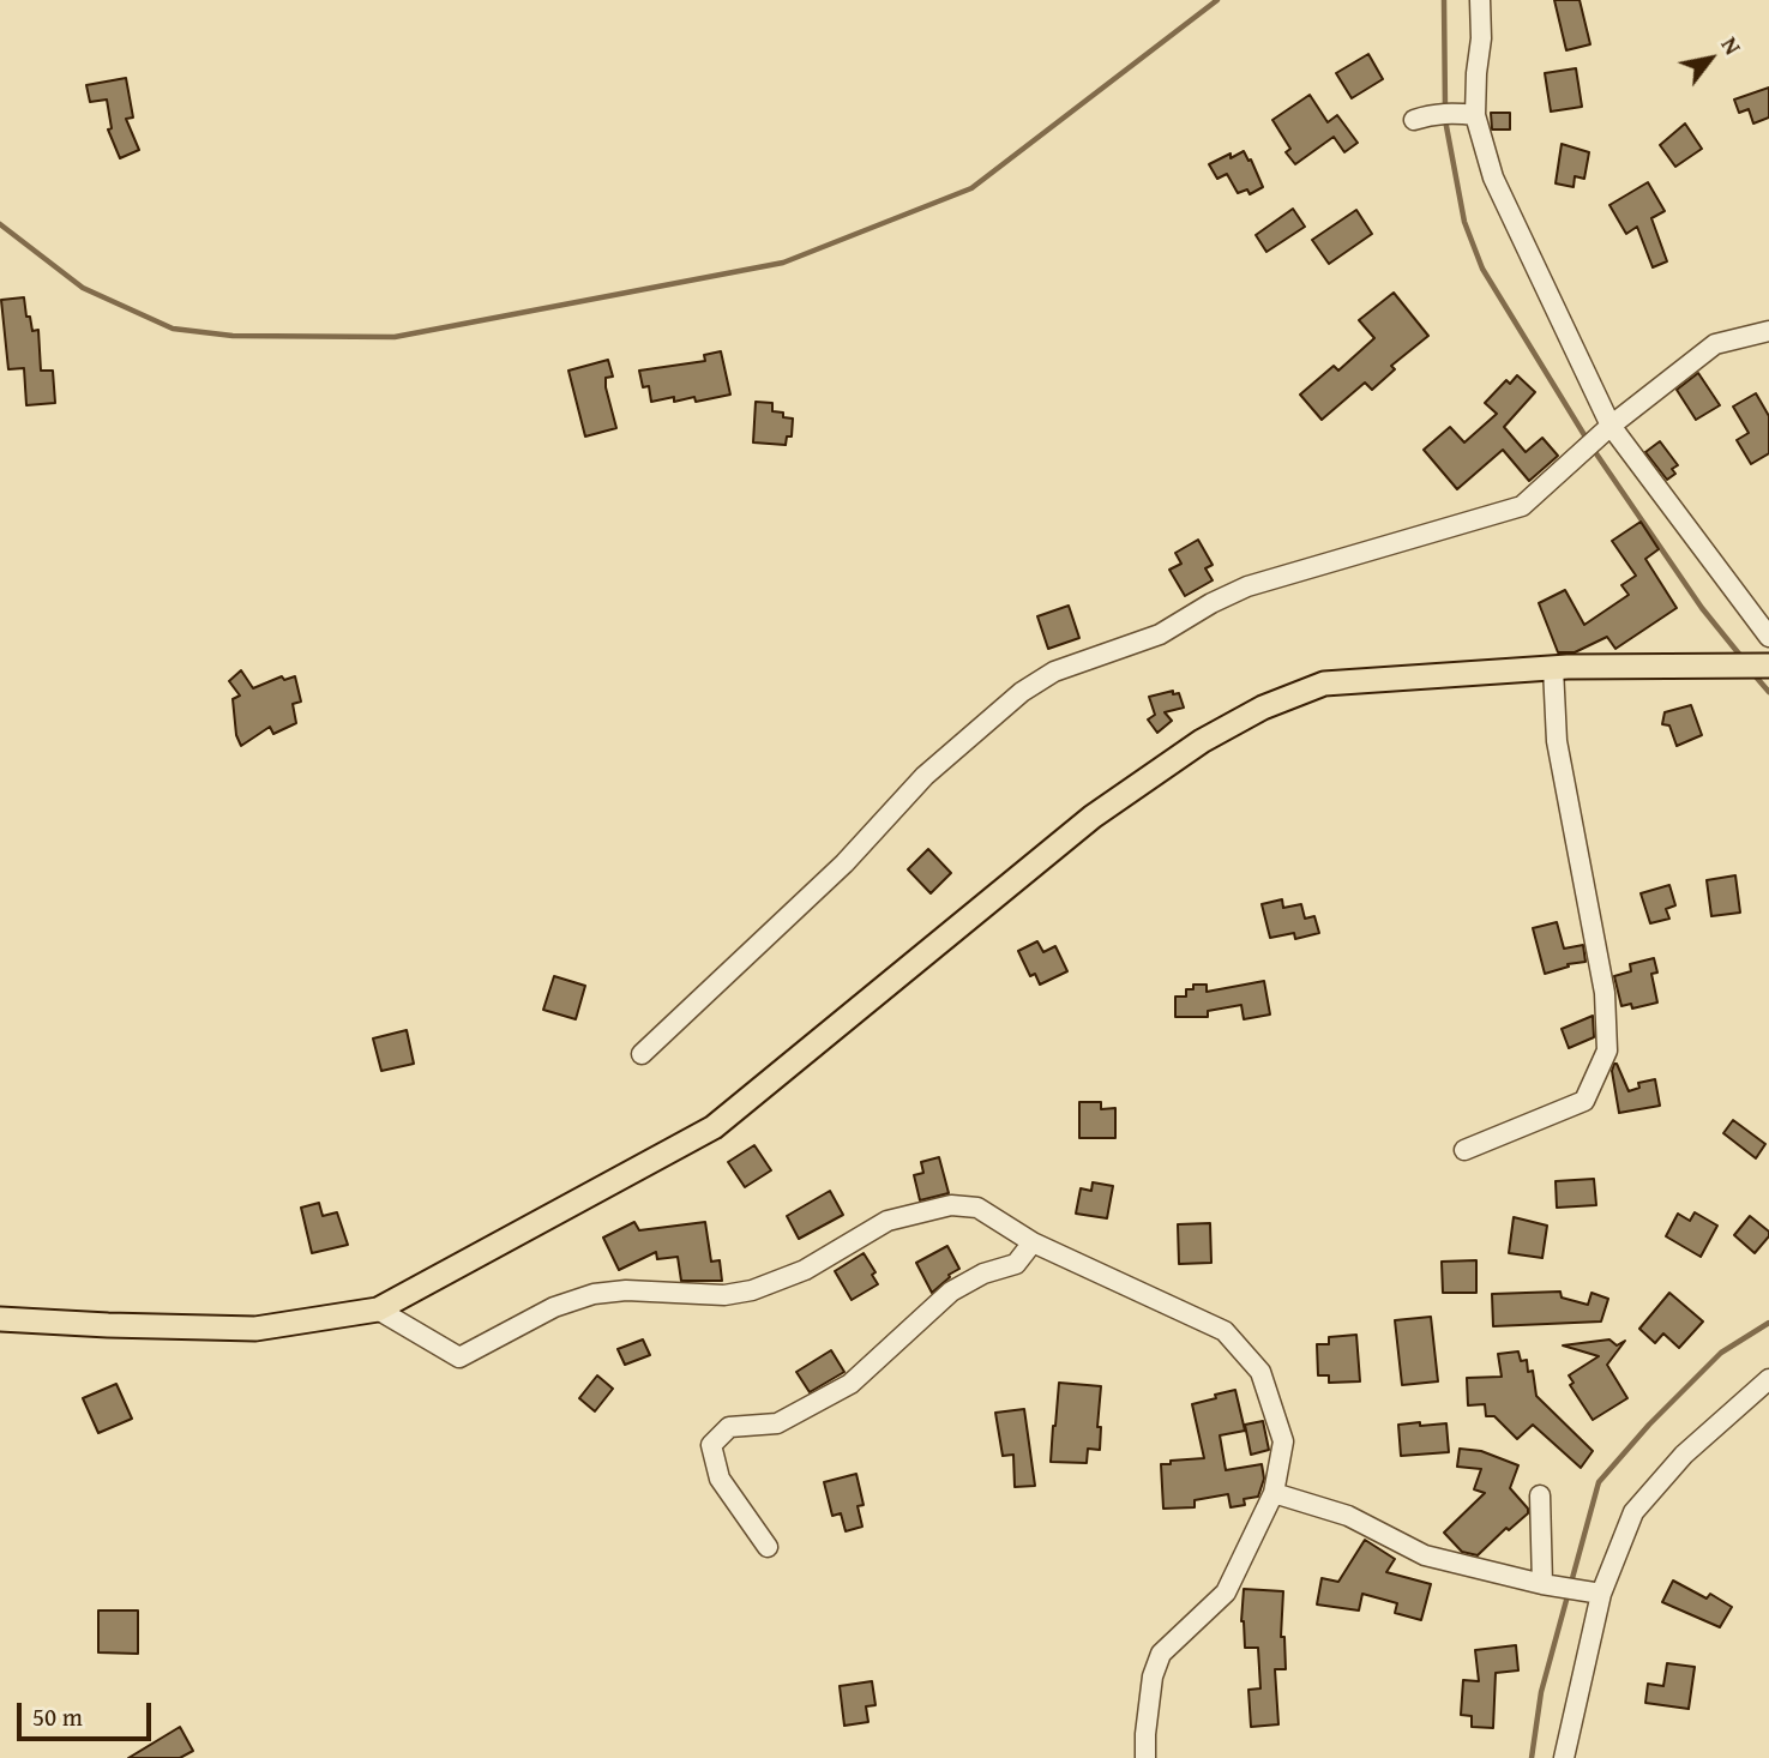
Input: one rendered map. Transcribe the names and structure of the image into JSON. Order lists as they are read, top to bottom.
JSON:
{
  "scale_bar": "50 m",
  "north": "top right"
}
